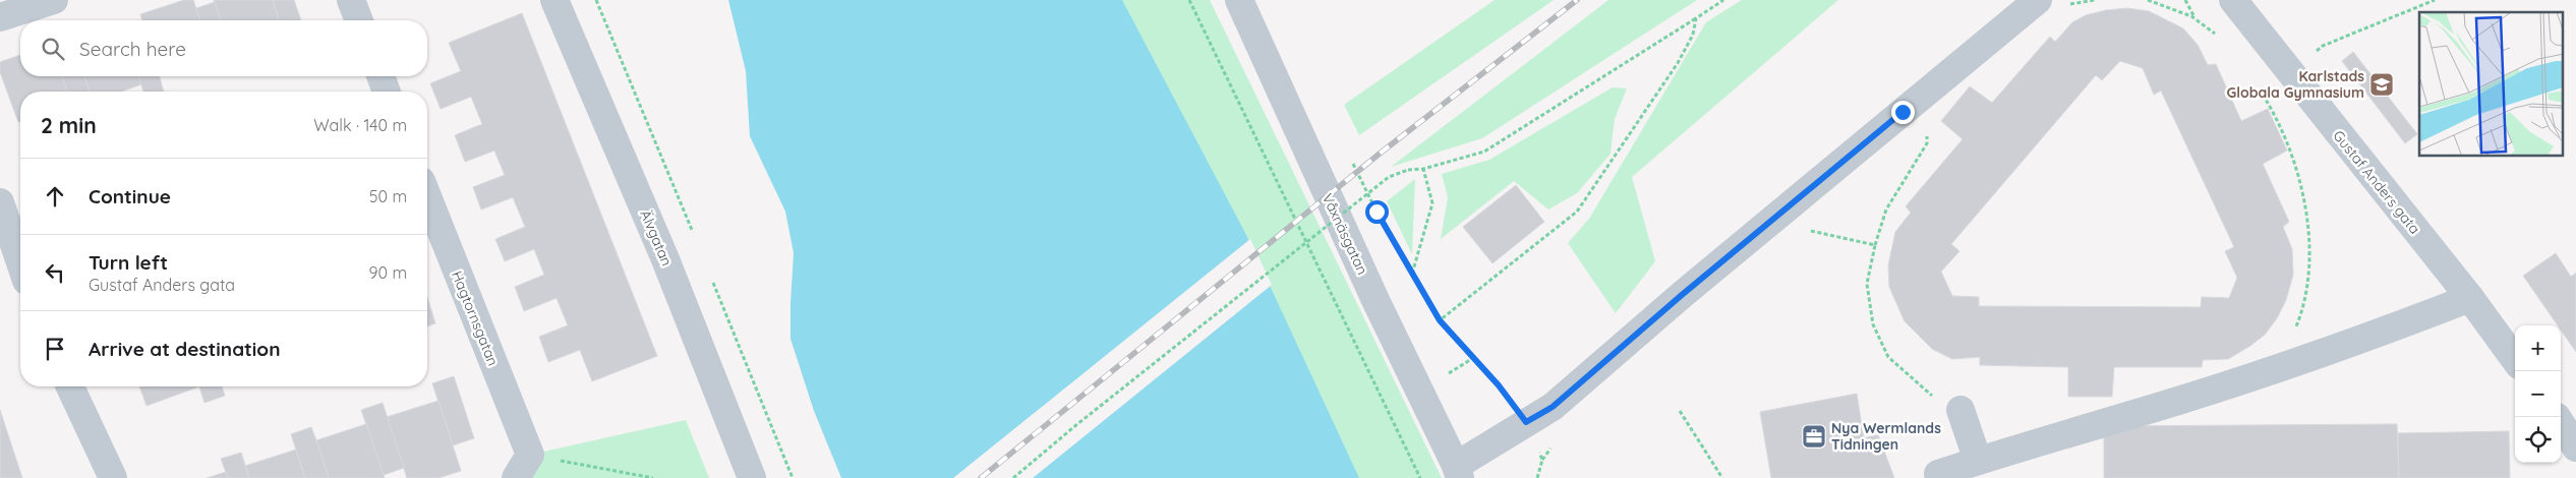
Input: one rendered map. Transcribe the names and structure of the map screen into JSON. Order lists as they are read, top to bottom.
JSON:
{
  "streets": {
    "street": [
      "Gustaf Anders gata",
      "Våxnäsgatan",
      "Älvgatan",
      "Hagtornsgatan"
    ]
  },
  "places": {
    "school or university": ["Karlstads Globala Gymnasium"],
    "office": ["Nya Wermlands Tidningen"]
  },
  "page": {
    "search": "Search here",
    "heading": ["2 min", "Walk · 140 m"],
    "list": [
      ["Continue", "50 m"],
      ["Turn left", "Gustaf Anders gata", "90 m"],
      "Arrive at destination"
    ],
    "map_buttons": ["+", "−"]
  }
}
